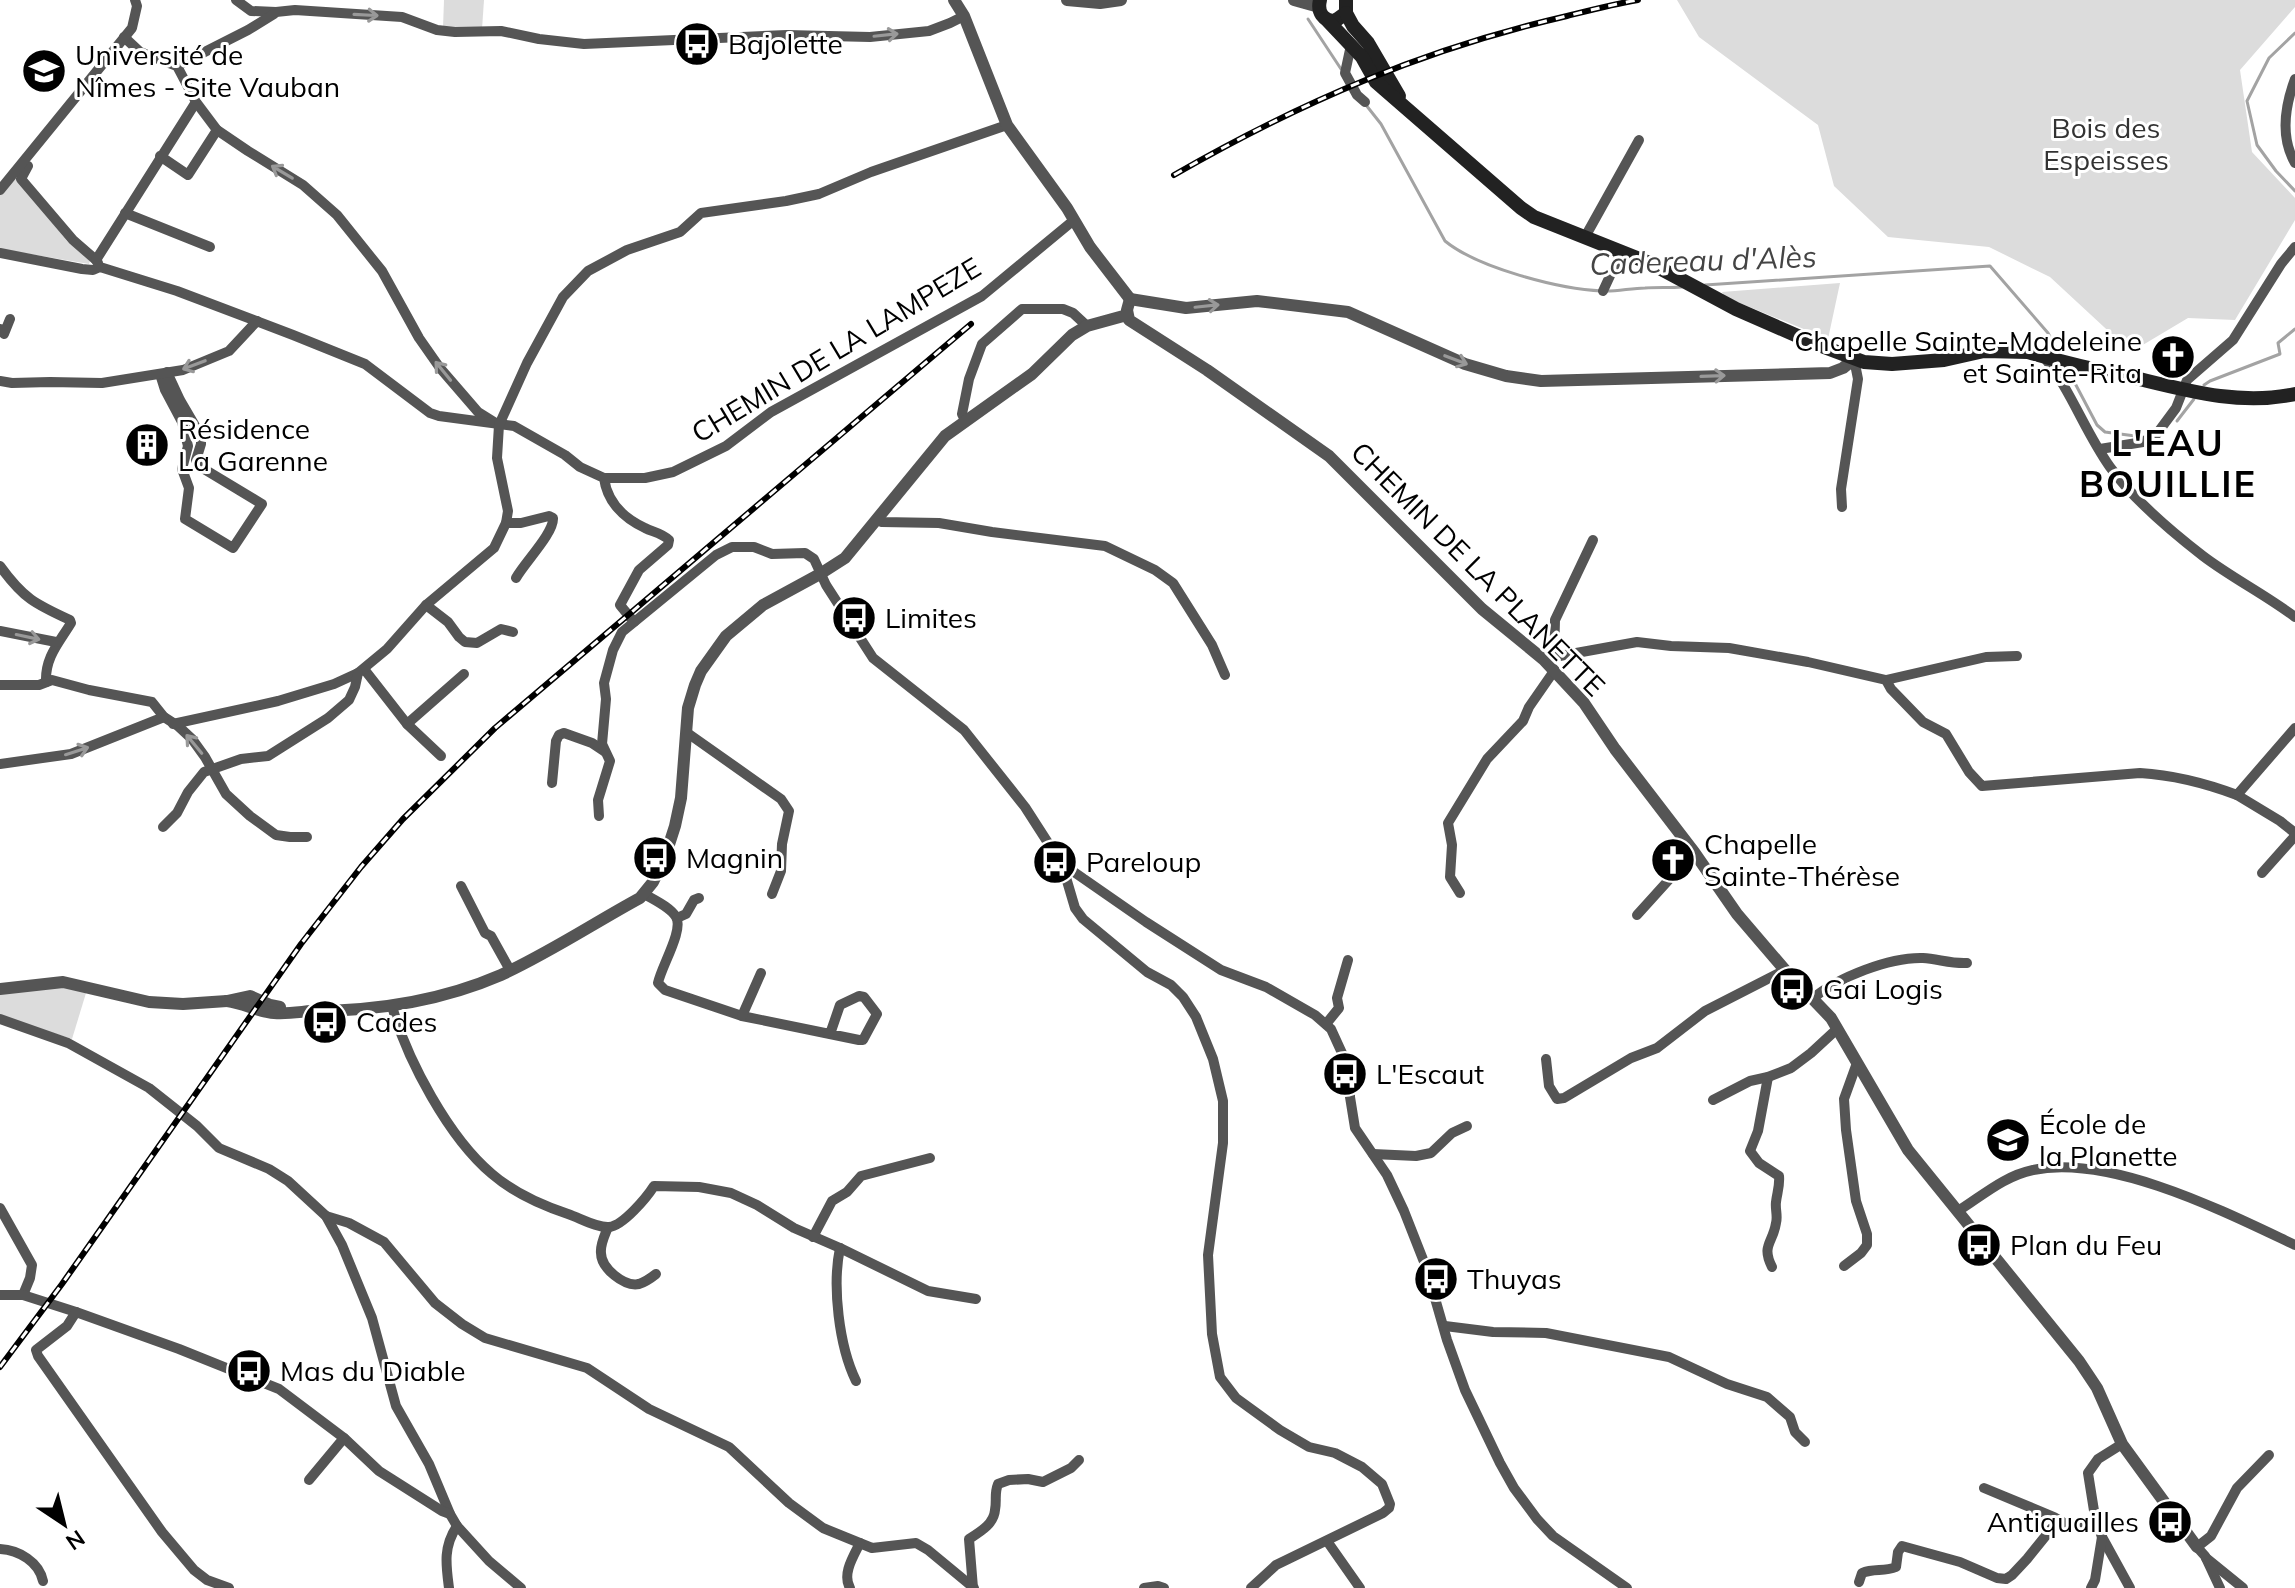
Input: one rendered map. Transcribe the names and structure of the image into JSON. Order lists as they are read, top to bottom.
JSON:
{
  "streets": {
    "street": ["CHEMIN DE LA LAMPEZE", "CHEMIN DE LA PLANETTE"]
  },
  "districts": ["L'EAU BOUILLIE"],
  "water": ["Cadereau d'Alès"],
  "parks": ["Bois des Espeisses"],
  "places": {
    "bus stop": [
      "Bajolette",
      "Limites",
      "Magnin",
      "Pareloup",
      "Gai Logis",
      "Cades",
      "L'Escaut",
      "Plan du Feu",
      "Thuyas",
      "Mas du Diable",
      "Antiquailles"
    ],
    "school or university": ["Université de Nîmes - Site Vauban", "École de la Planette"],
    "church": ["Chapelle Sainte-Madeleine et Sainte-Rita", "Chapelle Sainte-Thérèse"],
    "building": ["Résidence La Garenne"]
  },
  "north": "bottom right"
}
